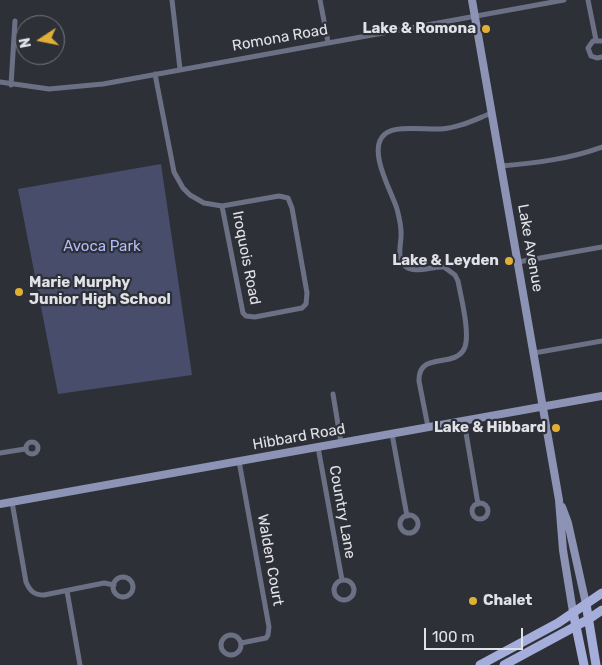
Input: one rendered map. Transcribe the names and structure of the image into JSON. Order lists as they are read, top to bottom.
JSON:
{
  "streets": {
    "main road": ["Lake Avenue", "Hibbard Road"],
    "street": [
      "Romona Road",
      "Iroquois Road",
      "Country Lane",
      "Walden Court"
    ]
  },
  "crossings": [
    ["Romona Road", "Lake Avenue"],
    ["Romona Road", "Iroquois Road"],
    ["Lake Avenue", "Hibbard Road"],
    ["Hibbard Road", "Country Lane"],
    ["Hibbard Road", "Walden Court"]
  ],
  "parks": ["Avoca Park"],
  "places": [
    "Lake & Romona",
    "Lake & Leyden",
    "Marie Murphy Junior High School",
    "Lake & Hibbard",
    "Chalet"
  ],
  "scale_bar": "100 m",
  "north": "left"
}
